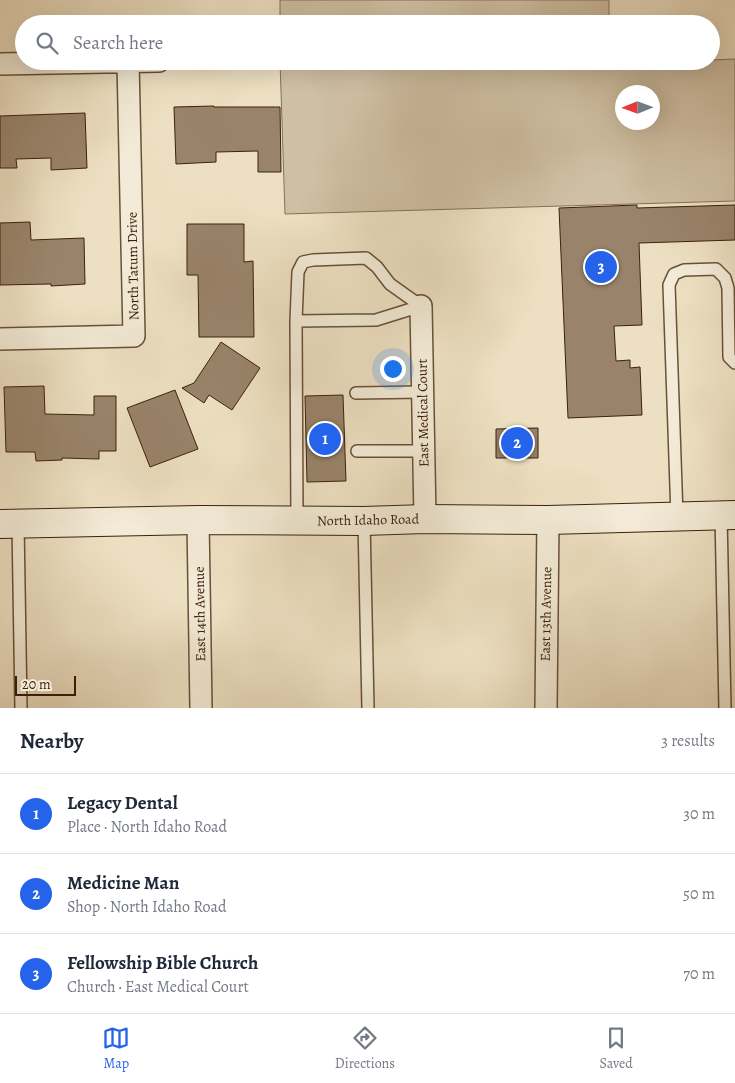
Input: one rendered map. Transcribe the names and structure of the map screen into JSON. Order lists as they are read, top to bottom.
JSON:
{
  "streets": {
    "main road": ["North Idaho Road"],
    "street": [
      "North Tatum Drive",
      "East Medical Court",
      "East 14th Avenue",
      "East 13th Avenue"
    ]
  },
  "crossings": [
    ["East Medical Court", "North Idaho Road"],
    ["North Idaho Road", "East 14th Avenue"],
    ["North Idaho Road", "East 13th Avenue"]
  ],
  "scale_bar": "20 m",
  "north": "left",
  "page": {
    "search": "Search here",
    "pins": ["3", "1", "2"],
    "scale": "20 m",
    "heading": ["Nearby", "3 results"],
    "list": [
      {
        "mark": "1",
        "name": "Legacy Dental",
        "note": "Place · North Idaho Road",
        "value": "30 m"
      },
      {
        "mark": "2",
        "name": "Medicine Man",
        "note": "Shop · North Idaho Road",
        "value": "50 m"
      },
      {
        "mark": "3",
        "name": "Fellowship Bible Church",
        "note": "Church · East Medical Court",
        "value": "70 m"
      }
    ],
    "nav": ["Map", "Directions", "Saved"]
  }
}
